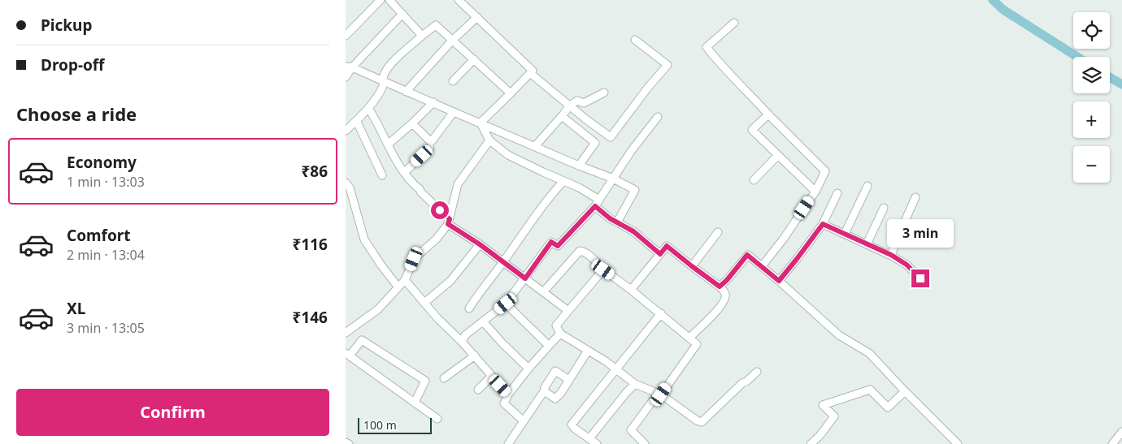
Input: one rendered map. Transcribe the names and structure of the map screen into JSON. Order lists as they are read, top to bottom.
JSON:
{
  "scale_bar": "100 m",
  "page": {
    "banner": ["Pickup", "Drop-off"],
    "map_buttons": ["+", "−"],
    "heading": "Choose a ride",
    "list": [
      {
        "name": "Economy",
        "note": "1 min · 13:03",
        "value": "₹86"
      },
      {
        "name": "Comfort",
        "note": "2 min · 13:04",
        "value": "₹116"
      },
      {
        "name": "XL",
        "note": "3 min · 13:05",
        "value": "₹146"
      }
    ],
    "bubble": "3 min",
    "buttons": "Confirm",
    "scale": "100 m"
  }
}
